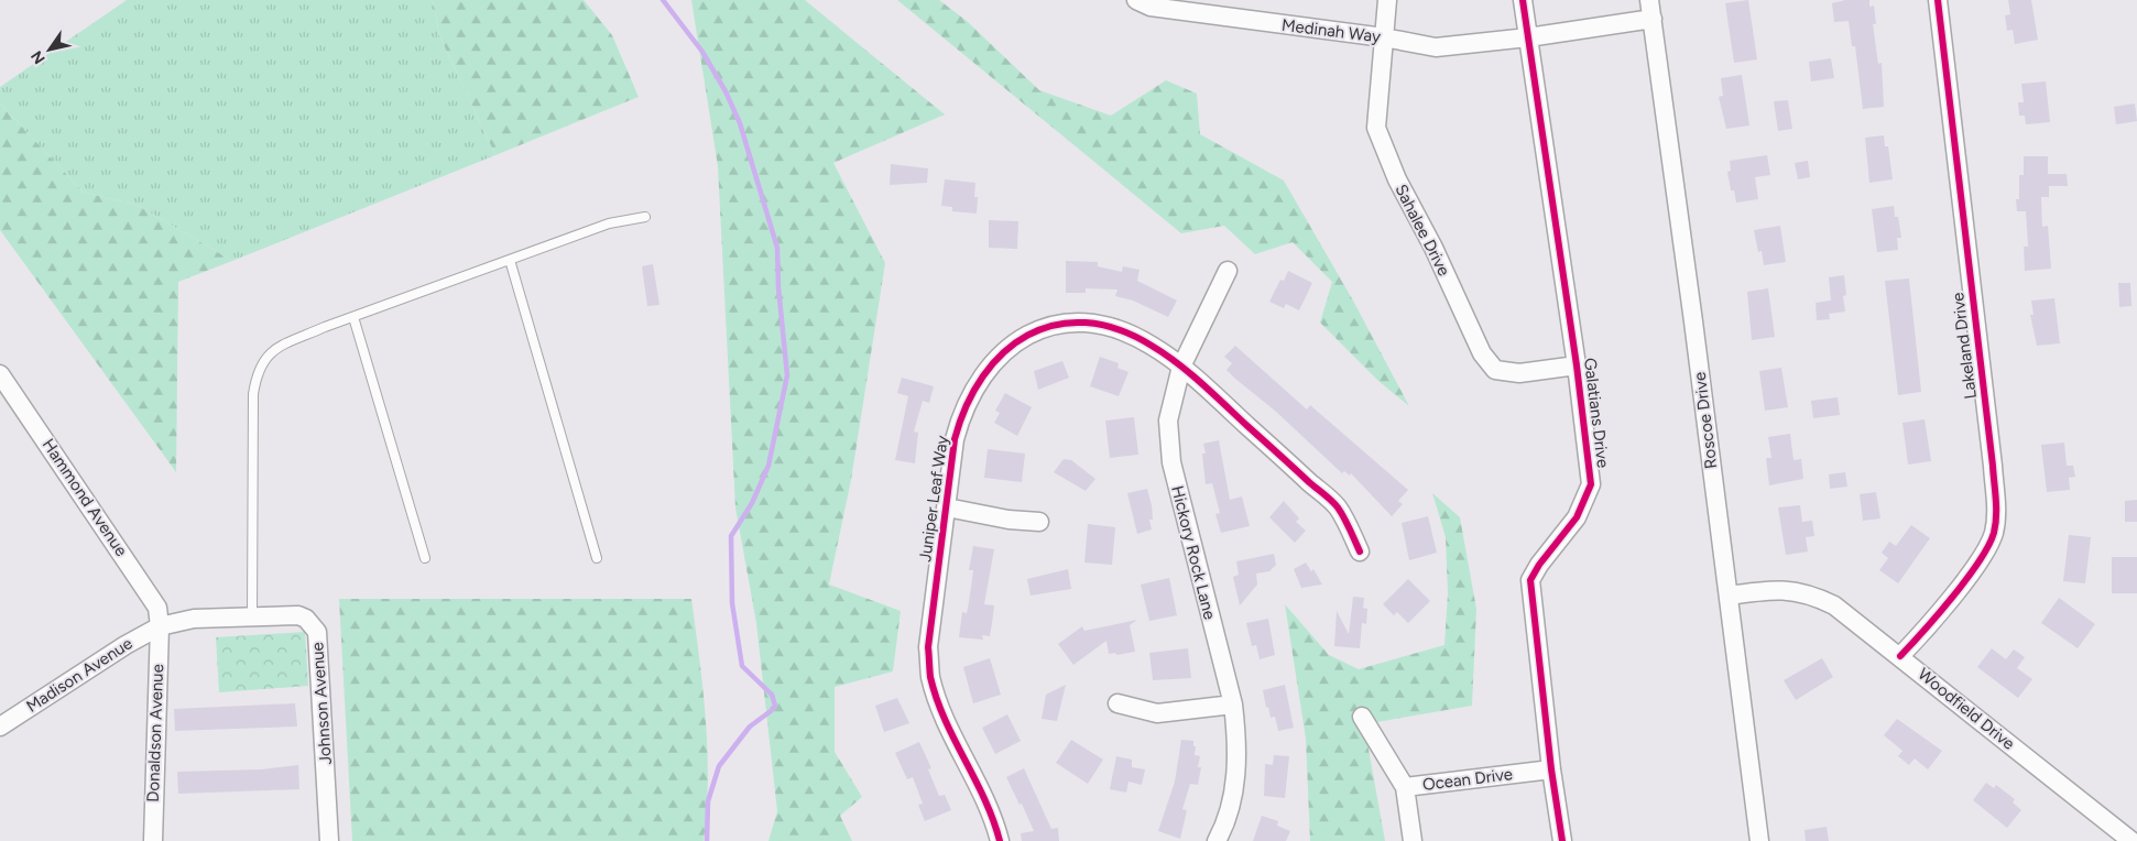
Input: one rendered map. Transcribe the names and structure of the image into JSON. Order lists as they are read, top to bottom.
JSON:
{
  "streets": {
    "street": [
      "Medinah Way",
      "Sahalee Drive",
      "Lakeland Drive",
      "Galatians Drive",
      "Roscoe Drive",
      "Hammond Avenue",
      "Juniper Leaf Way",
      "Hickory Rock Lane",
      "Madison Avenue",
      "Johnson Avenue",
      "Woodfield Drive",
      "Donaldson Avenue",
      "Ocean Drive"
    ]
  },
  "crossings": [
    ["Medinah Way", "Sahalee Drive"],
    ["Medinah Way", "Galatians Drive"],
    ["Medinah Way", "Roscoe Drive"],
    ["Sahalee Drive", "Galatians Drive"],
    ["Lakeland Drive", "Woodfield Drive"],
    ["Galatians Drive", "Ocean Drive"],
    ["Roscoe Drive", "Woodfield Drive"],
    ["Hammond Avenue", "Madison Avenue"],
    ["Hammond Avenue", "Johnson Avenue"],
    ["Hammond Avenue", "Donaldson Avenue"],
    ["Juniper Leaf Way", "Hickory Rock Lane"],
    ["Madison Avenue", "Johnson Avenue"],
    ["Madison Avenue", "Donaldson Avenue"],
    ["Johnson Avenue", "Donaldson Avenue"]
  ],
  "north": "bottom left"
}
